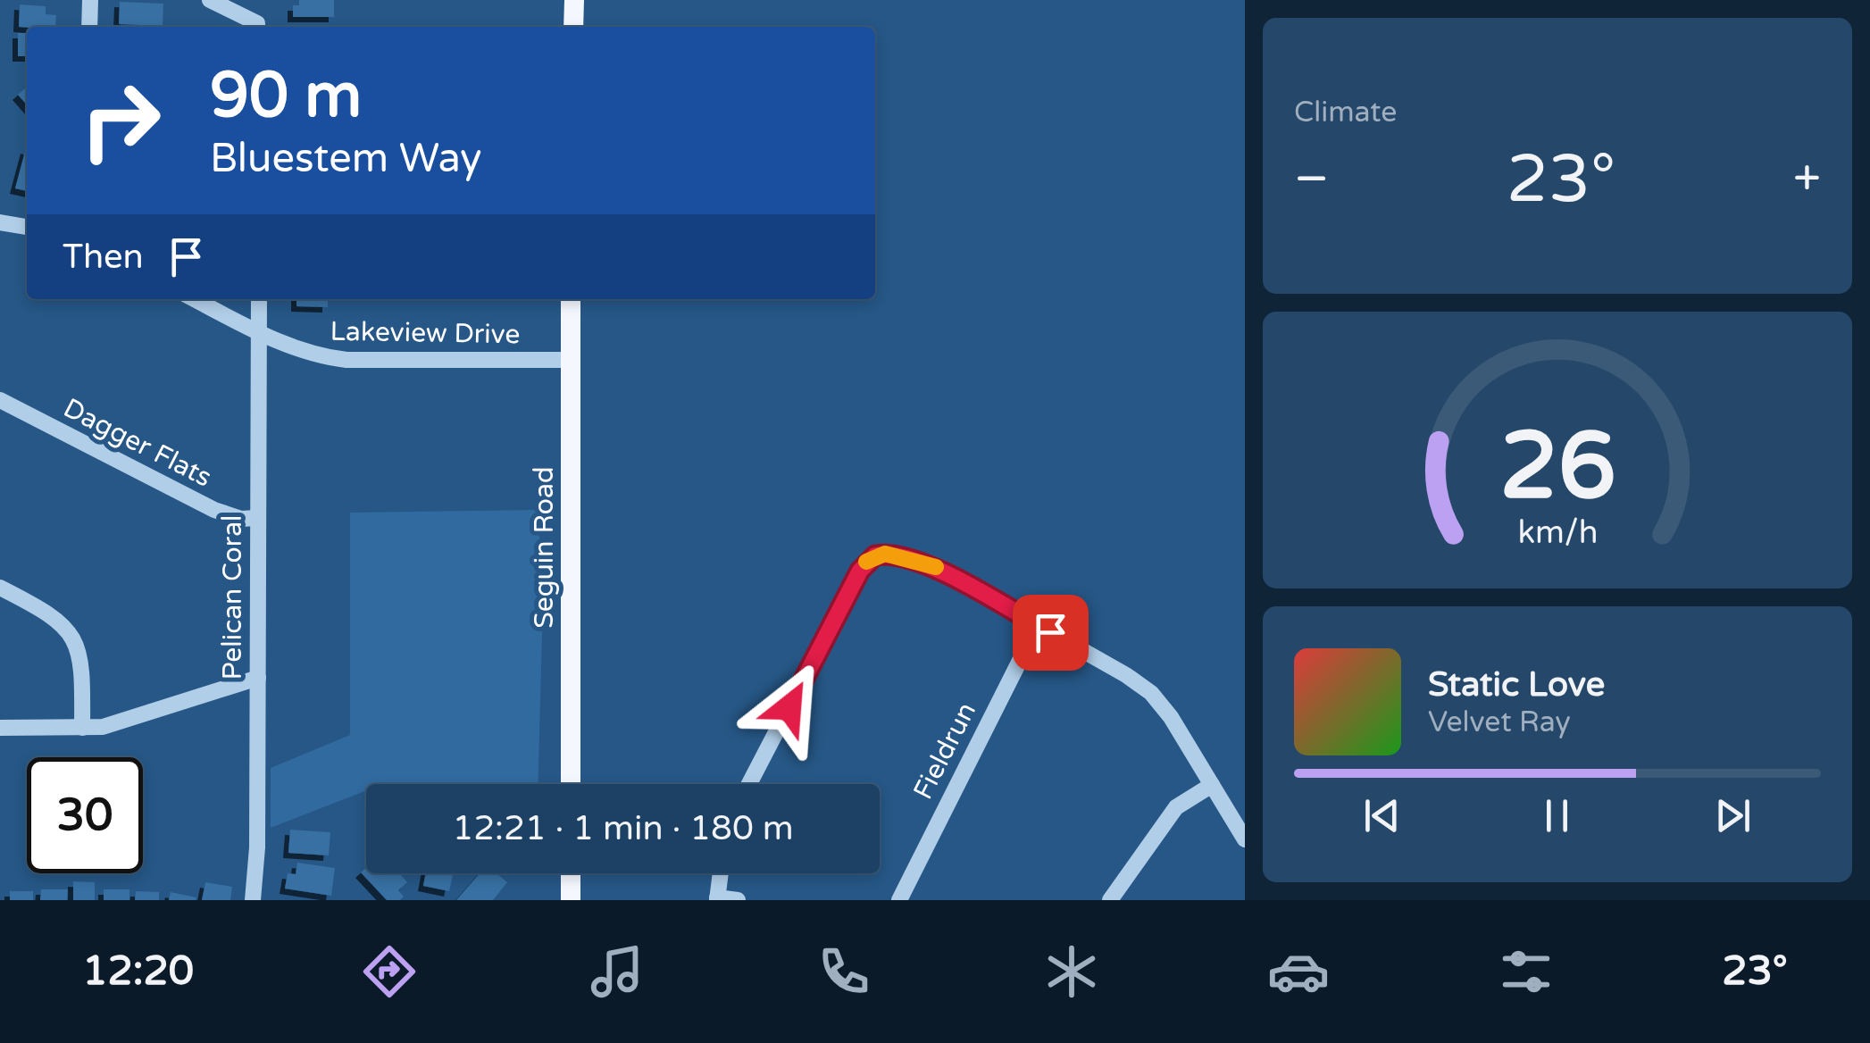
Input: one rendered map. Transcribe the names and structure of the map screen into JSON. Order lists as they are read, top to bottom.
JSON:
{
  "streets": {
    "main road": ["Seguin Road"],
    "street": [
      "Lakeview Drive",
      "Dagger Flats",
      "Pelican Coral",
      "Fieldrun"
    ]
  },
  "crossings": [
    ["Lakeview Drive", "Seguin Road"],
    ["Lakeview Drive", "Pelican Coral"],
    ["Dagger Flats", "Pelican Coral"]
  ],
  "page": {
    "tile": "Climate",
    "turn": ["90 m", "Bluestem Way"],
    "heat": ["−", "23°", "+"],
    "then": "Then",
    "song": ["Static Love", "Velvet Ray"],
    "limit": "30",
    "trip": "12:21 · 1 min · 180 m",
    "tabs": ["12:20", "23°"],
    "gauge": ["26", "km/h"]
  }
}
